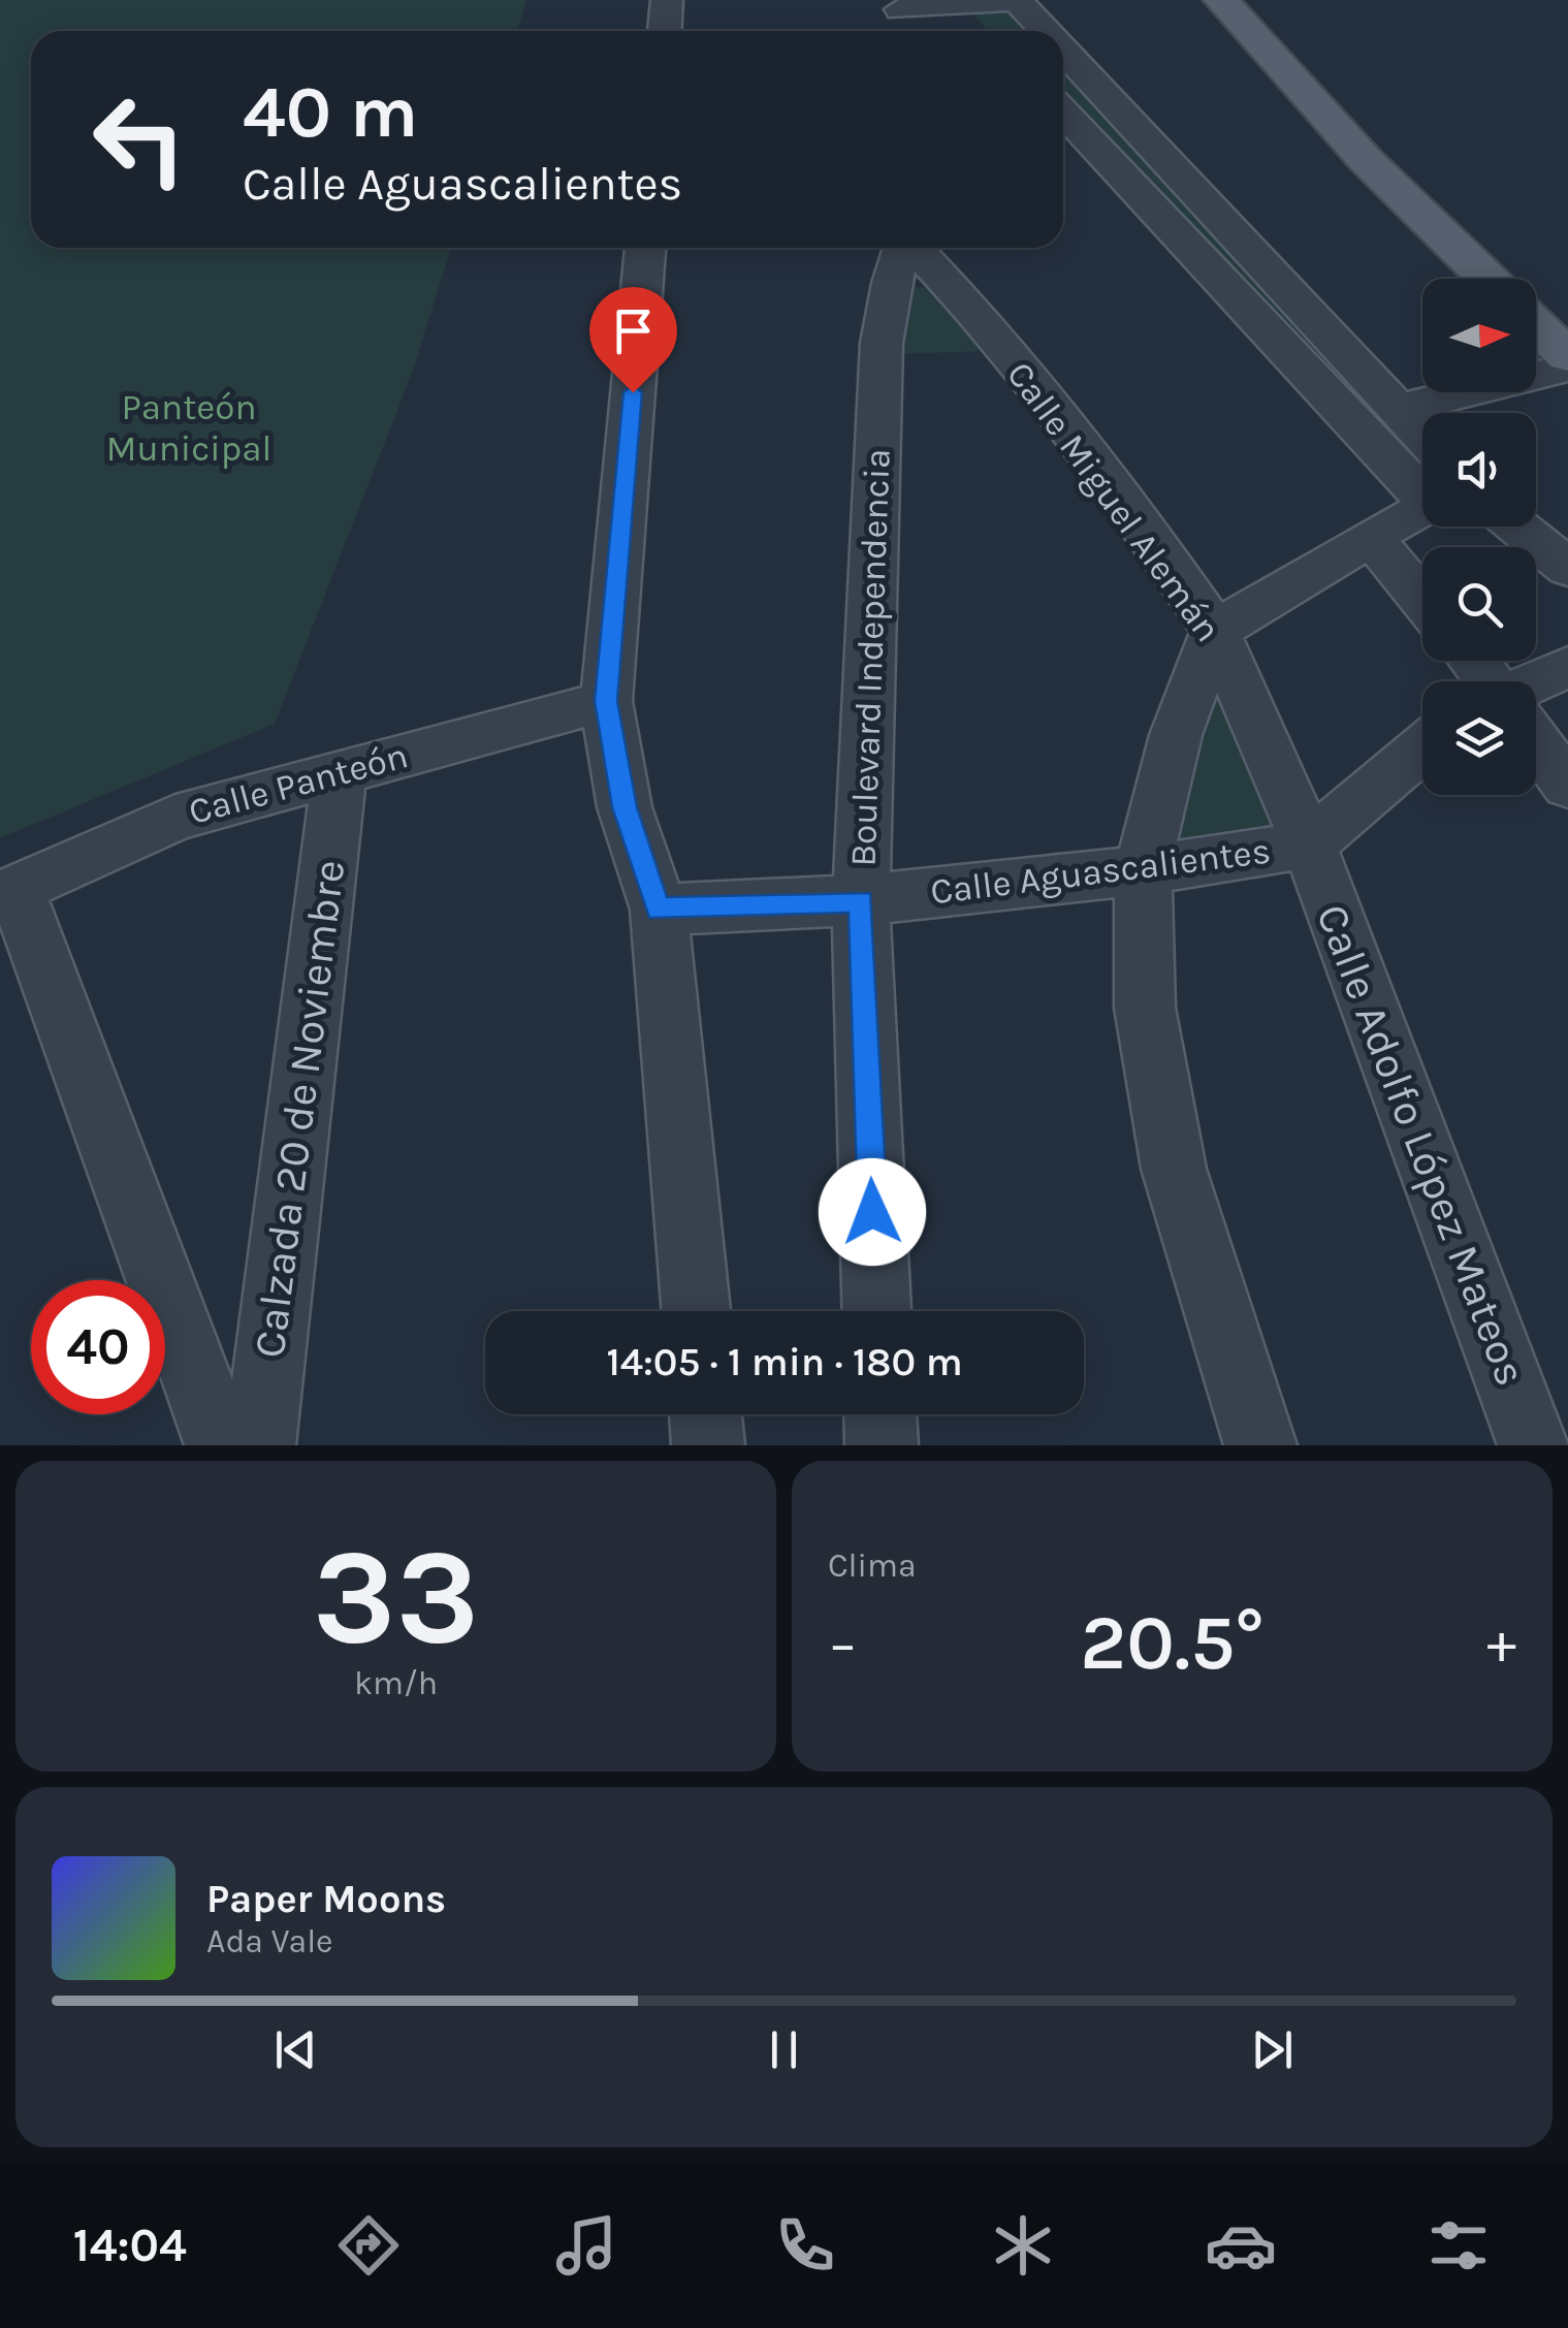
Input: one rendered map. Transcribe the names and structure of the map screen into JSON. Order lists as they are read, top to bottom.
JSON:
{
  "streets": {
    "street": [
      "Calle Miguel Alemán",
      "Boulevard Independencia",
      "Calle Panteón",
      "Calle Aguascalientes",
      "Calzada 20 de Noviembre",
      "Calle Adolfo López Mateos"
    ]
  },
  "crossings": [
    ["Calle Miguel Alemán", "Calle Aguascalientes"],
    ["Calle Miguel Alemán", "Calle Adolfo López Mateos"],
    ["Boulevard Independencia", "Calle Aguascalientes"],
    ["Calle Panteón", "Calzada 20 de Noviembre"],
    ["Calle Aguascalientes", "Calle Adolfo López Mateos"]
  ],
  "parks": ["Panteón Municipal"],
  "north": "right",
  "page": {
    "turn": ["40 m", "Calle Aguascalientes"],
    "limit": "40",
    "trip": "14:05 · 1 min · 180 m",
    "tile": [
      ["33", "km/h"],
      "Clima"
    ],
    "heat": ["−", "20.5°", "+"],
    "song": ["Paper Moons", "Ada Vale"],
    "tabs": "14:04"
  }
}
